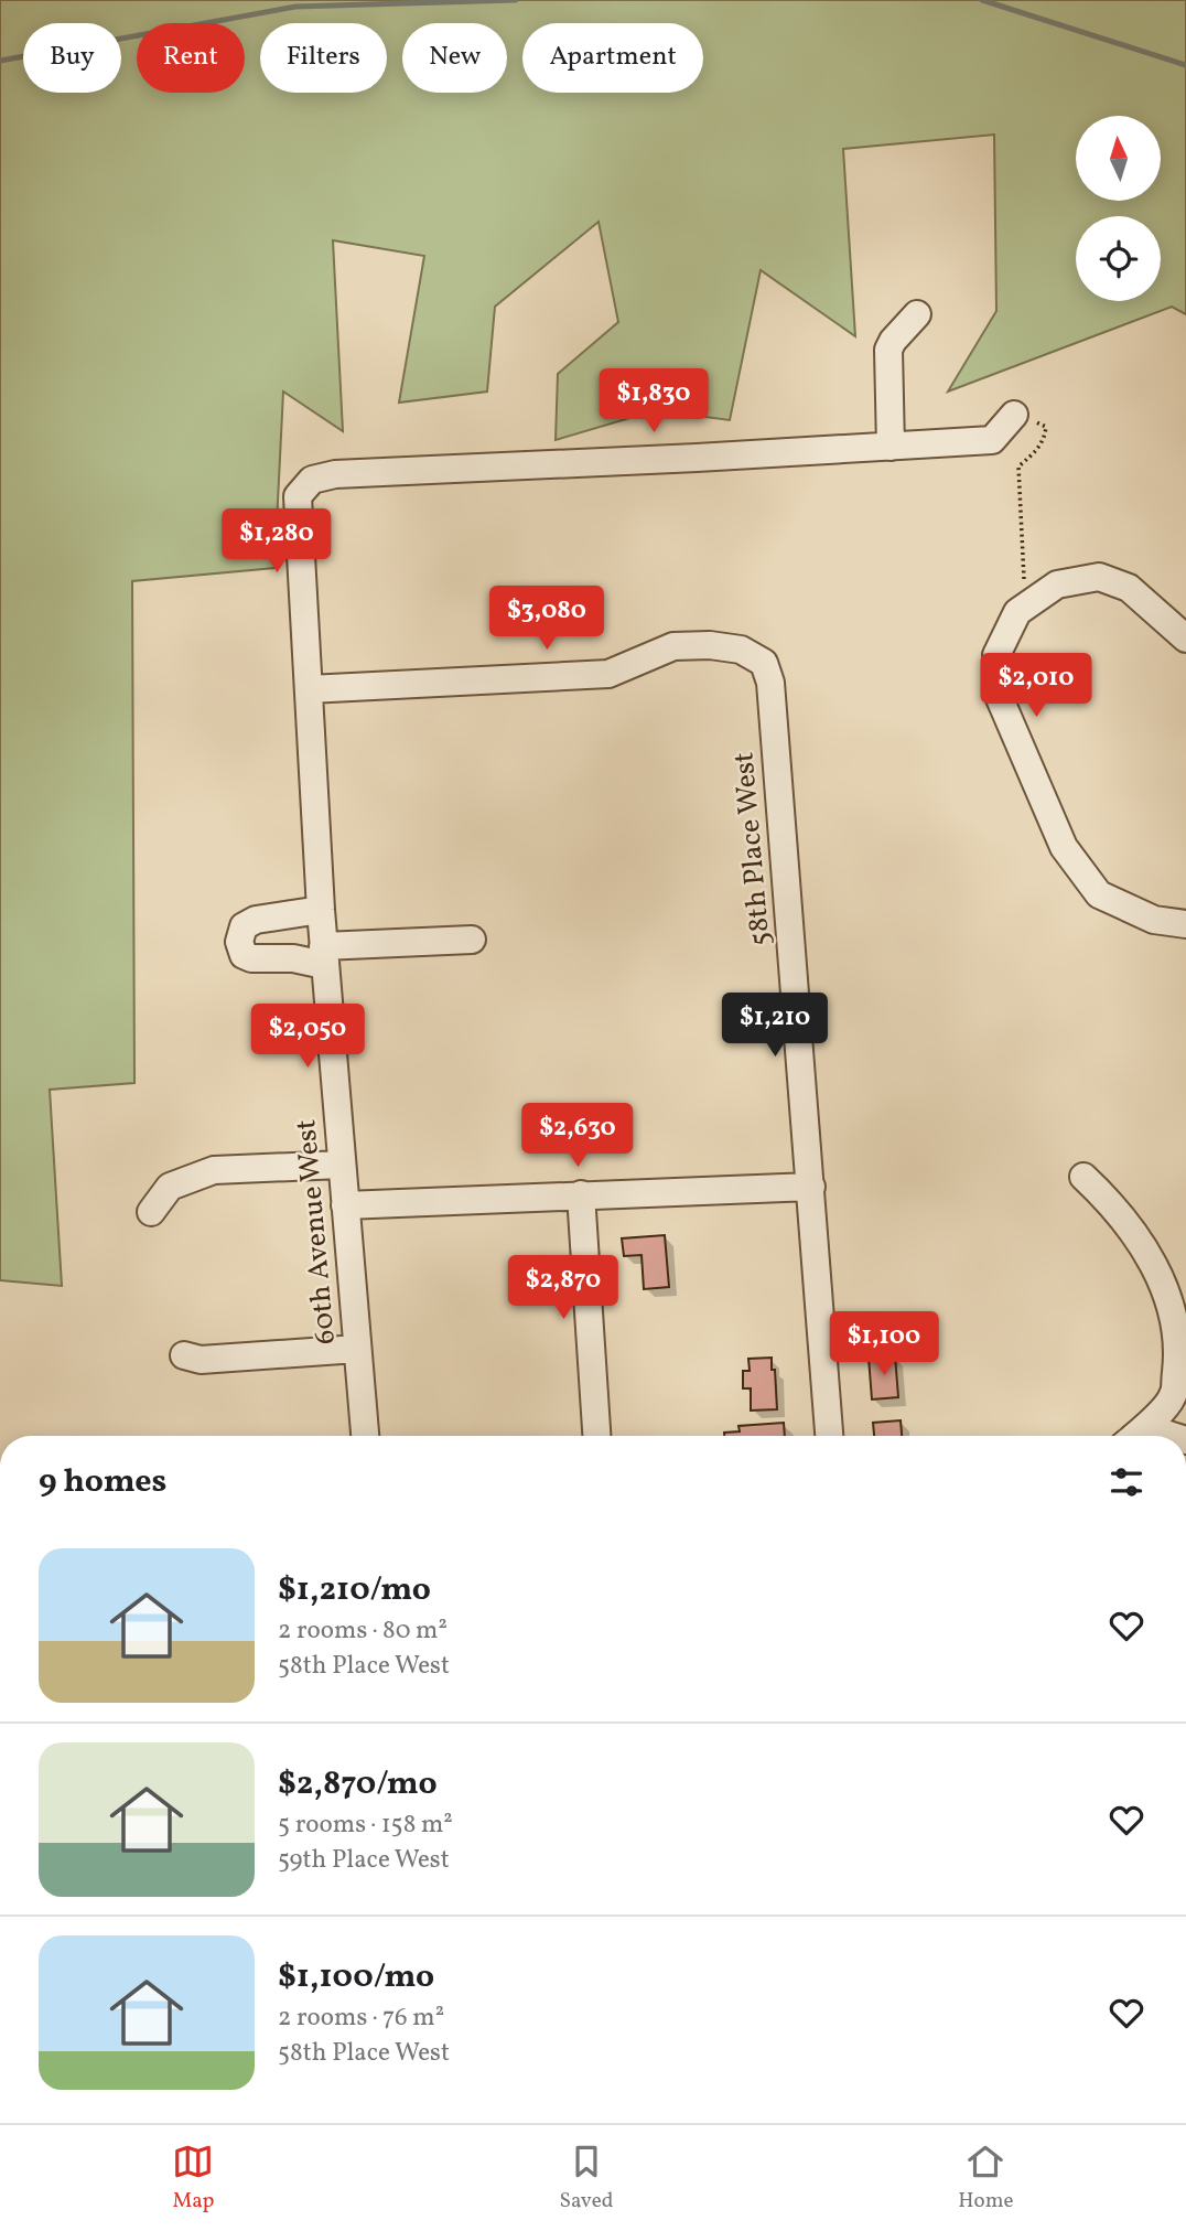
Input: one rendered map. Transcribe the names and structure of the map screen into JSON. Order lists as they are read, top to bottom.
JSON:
{
  "streets": {
    "street": ["58th Place West", "60th Avenue West"]
  },
  "crossings": [
    ["58th Place West", "60th Avenue West"]
  ],
  "north": "top",
  "page": {
    "chip": [
      "Buy",
      "Rent",
      "Filters",
      "New",
      "Apartment"
    ],
    "price": [
      "$1,830",
      "$1,280",
      "$3,080",
      "$2,010",
      "$1,210",
      "$2,050",
      "$2,630",
      "$2,870",
      "$1,100"
    ],
    "heading": "9 homes",
    "list": [
      {
        "name": "$1,210/mo",
        "note": "2 rooms · 80 m² · 58th Place West"
      },
      {
        "name": "$2,870/mo",
        "note": "5 rooms · 158 m² · 59th Place West"
      },
      {
        "name": "$1,100/mo",
        "note": "2 rooms · 76 m² · 58th Place West"
      }
    ],
    "tabs": ["Map", "Saved", "Home"]
  }
}
